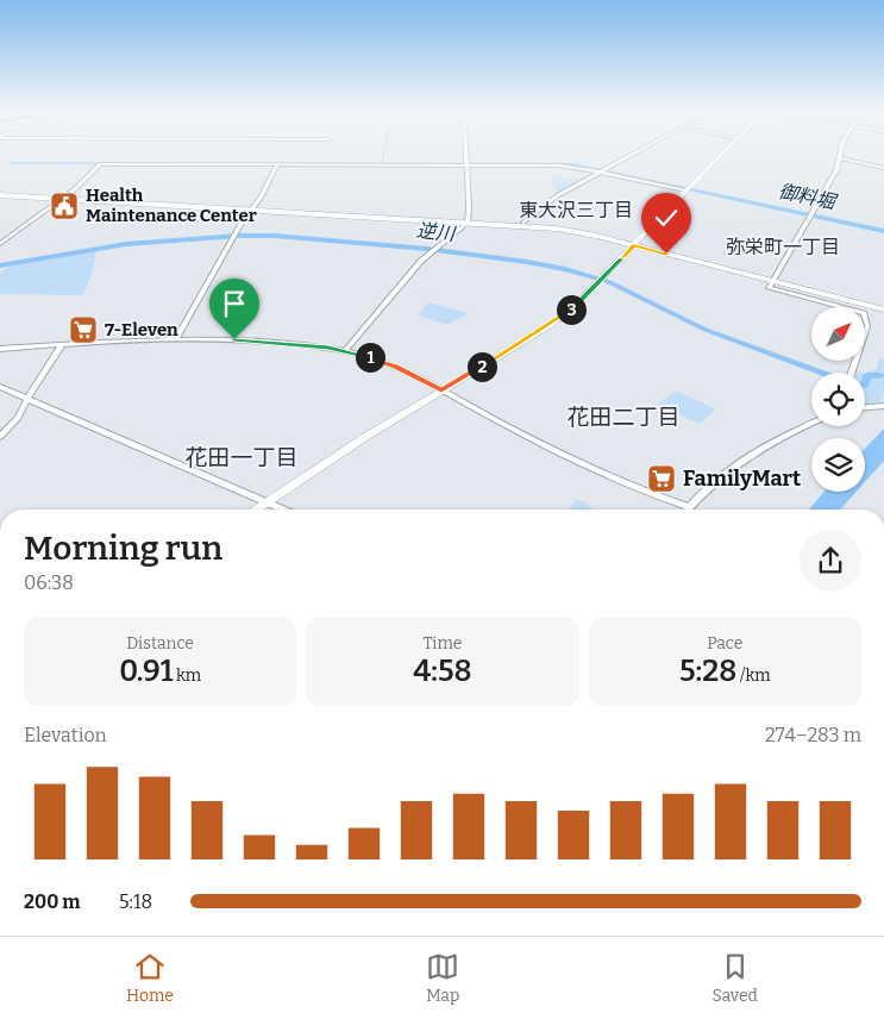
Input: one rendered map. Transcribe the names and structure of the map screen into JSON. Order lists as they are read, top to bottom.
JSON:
{
  "districts": [
    "東大沢三丁目",
    "弥栄町一丁目",
    "花田二丁目",
    "花田一丁目"
  ],
  "water": ["御料堀", "逆川"],
  "places": {
    "public building": ["Health Maintenance Center"],
    "supermarket": ["7-Eleven", "FamilyMart"]
  },
  "north": "top right",
  "page": {
    "pins": ["3", "1", "2"],
    "heading": ["Morning run", "06:38"],
    "stats": [
      ["Distance", "0.91 km"],
      ["Time", "4:58"],
      ["Pace", "5:28 /km"]
    ],
    "chart": ["Elevation", "274–283 m"],
    "list": [
      {
        "name": "200 m",
        "note": "5:18"
      }
    ],
    "tabs": ["Home", "Map", "Saved"]
  }
}
